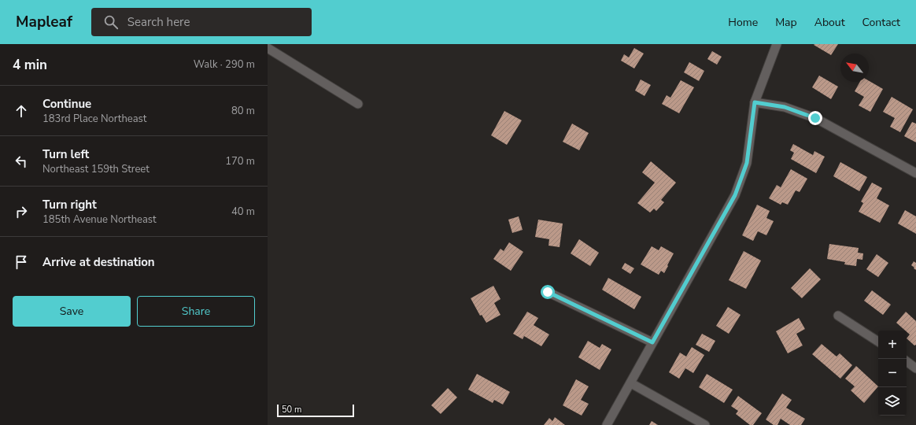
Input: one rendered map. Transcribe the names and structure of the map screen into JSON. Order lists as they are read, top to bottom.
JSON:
{
  "scale_bar": "50 m",
  "north": "top left",
  "page": {
    "header": "Mapleaf",
    "search": "Search here",
    "nav": [
      "Home",
      "Map",
      "About",
      "Contact"
    ],
    "heading": ["4 min", "Walk · 290 m"],
    "list": [
      ["Continue", "183rd Place Northeast", "80 m"],
      ["Turn left", "Northeast 159th Street", "170 m"],
      ["Turn right", "185th Avenue Northeast", "40 m"],
      "Arrive at destination"
    ],
    "buttons": ["Save", "Share"],
    "map_buttons": ["+", "−"],
    "scale": "50 m"
  }
}
